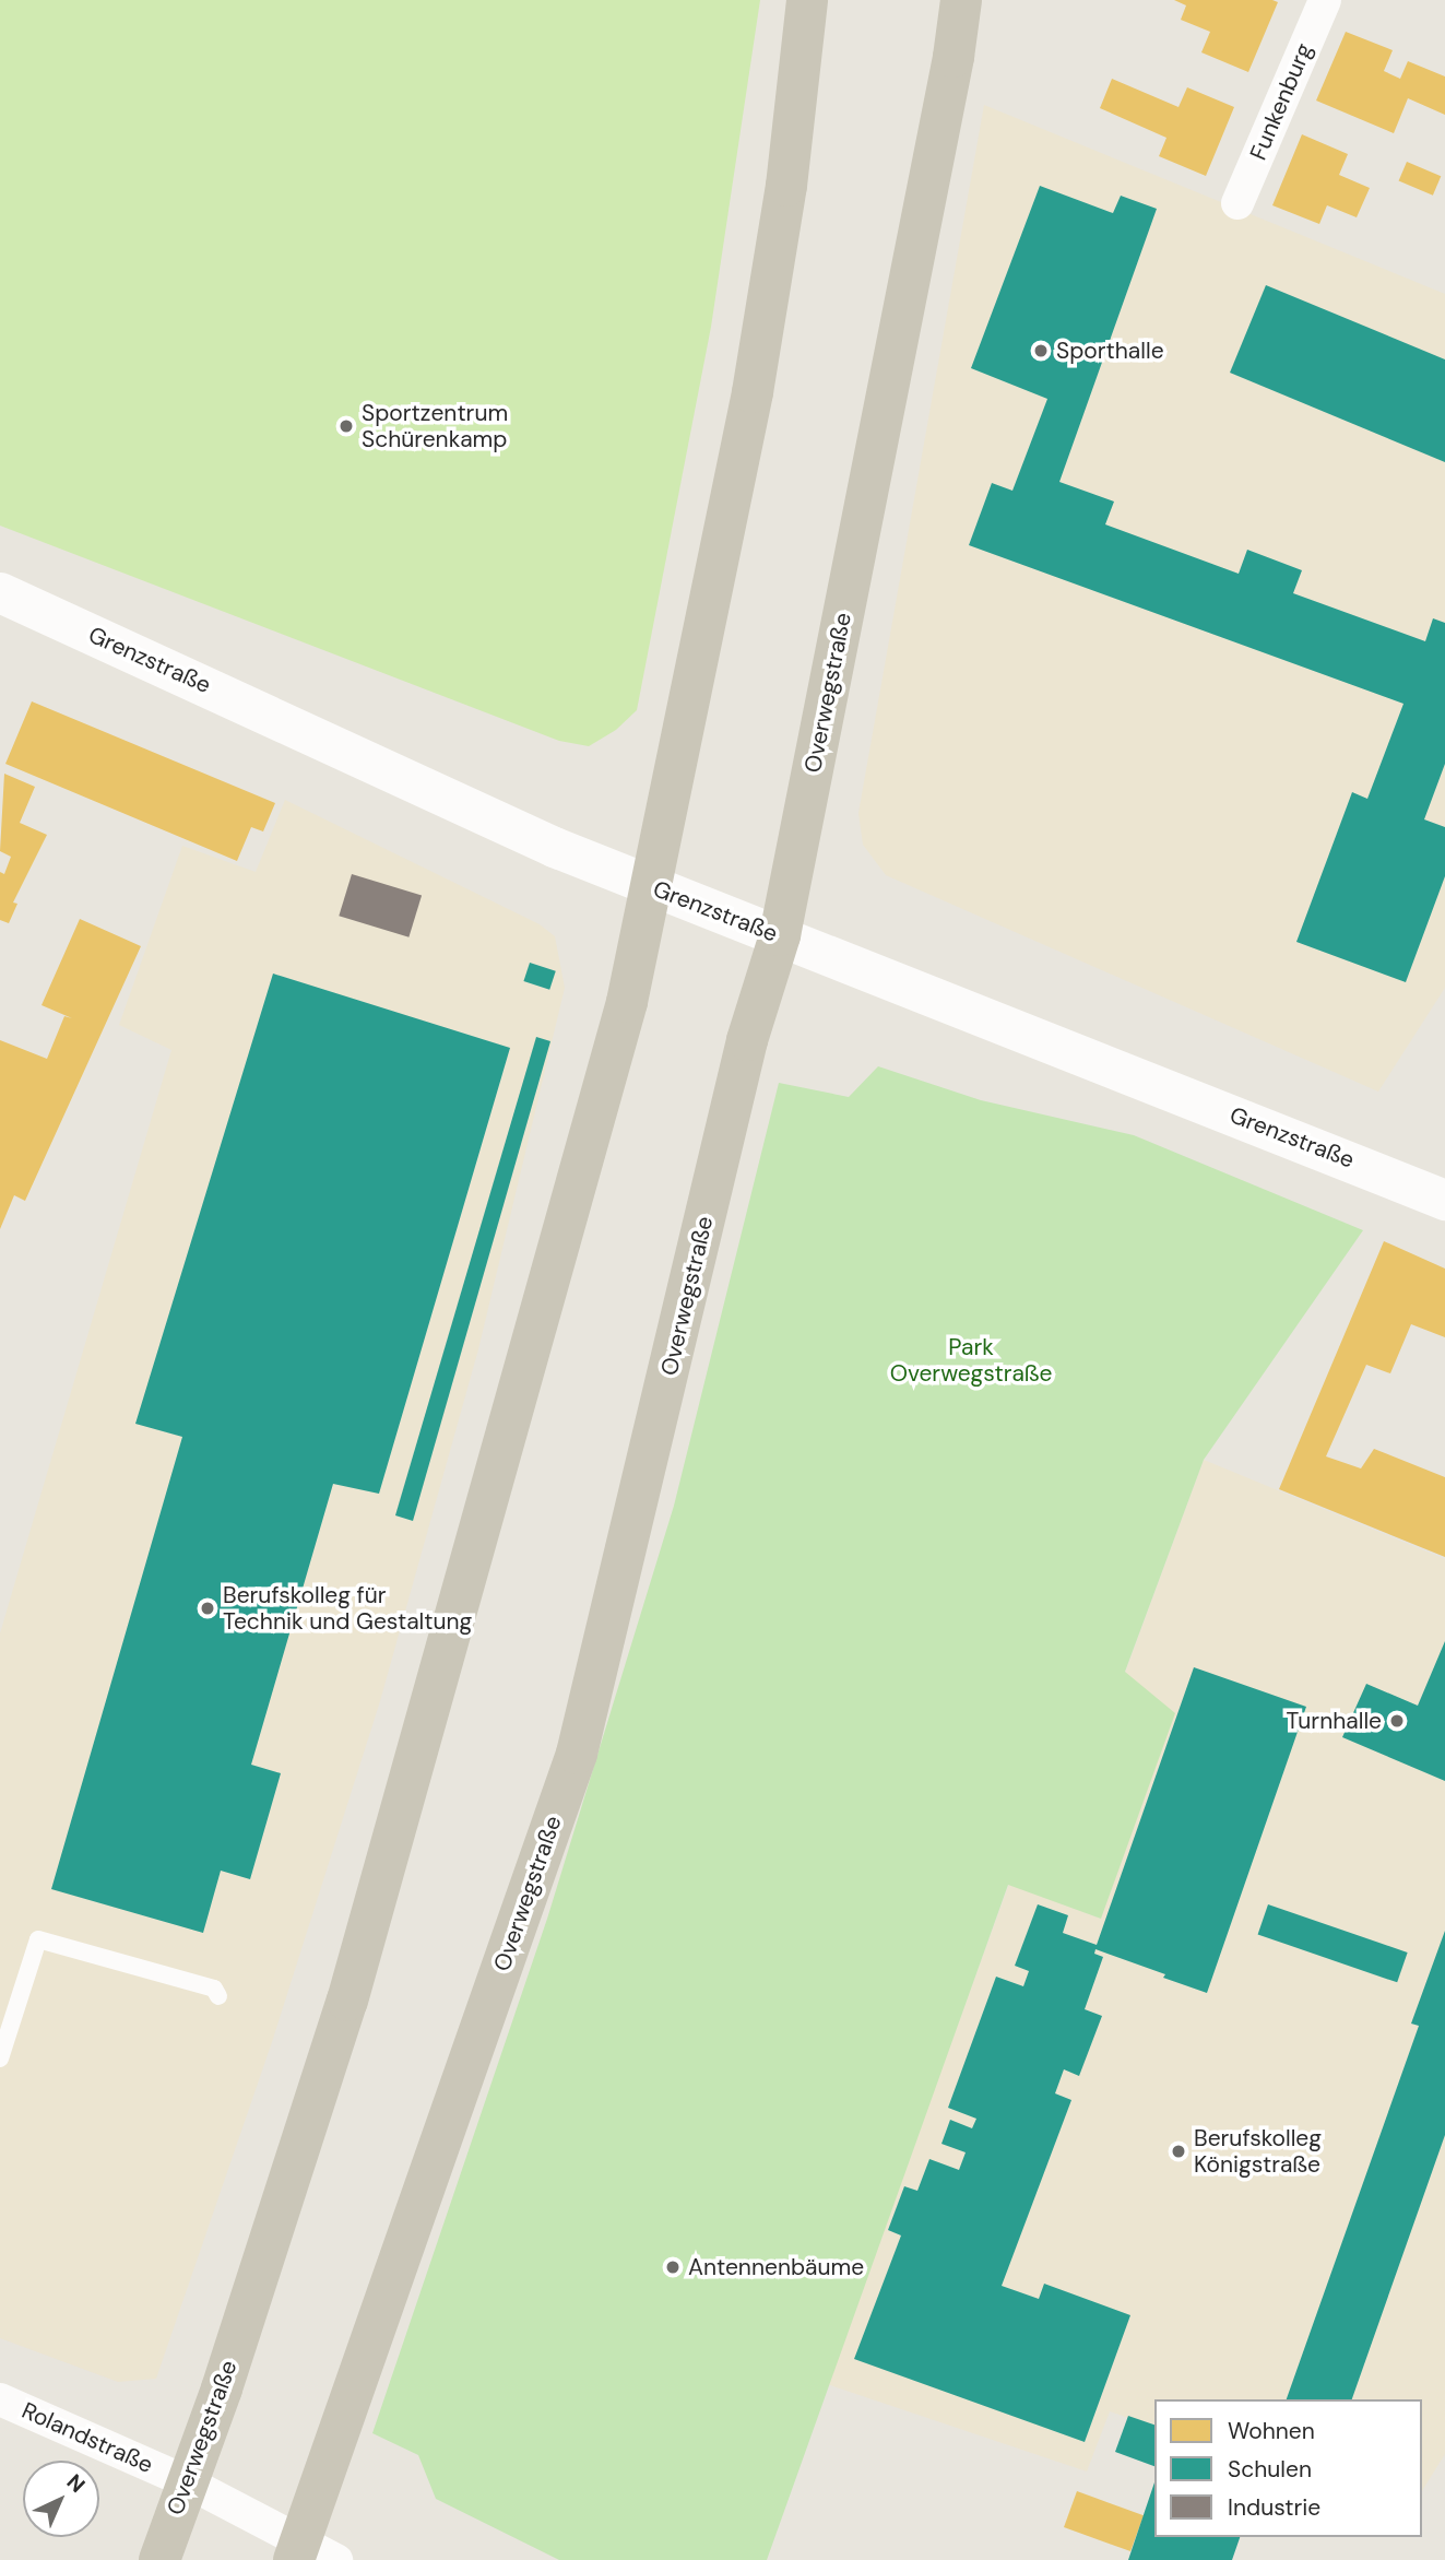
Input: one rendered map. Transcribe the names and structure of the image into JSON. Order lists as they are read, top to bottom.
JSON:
{
  "streets": {
    "main road": ["Overwegstraße"],
    "street": ["Funkenburg", "Grenzstraße", "Rolandstraße"]
  },
  "crossings": [
    ["Grenzstraße", "Overwegstraße"],
    ["Overwegstraße", "Rolandstraße"]
  ],
  "parks": ["Park Overwegstraße"],
  "places": [
    "Sporthalle",
    "Sportzentrum Schürenkamp",
    "Berufskolleg für Technik und Gestaltung",
    "Turnhalle",
    "Berufskolleg Königstraße",
    "Antennenbäume"
  ],
  "legend": ["Wohnen", "Schulen", "Industrie"],
  "north": "top right"
}
